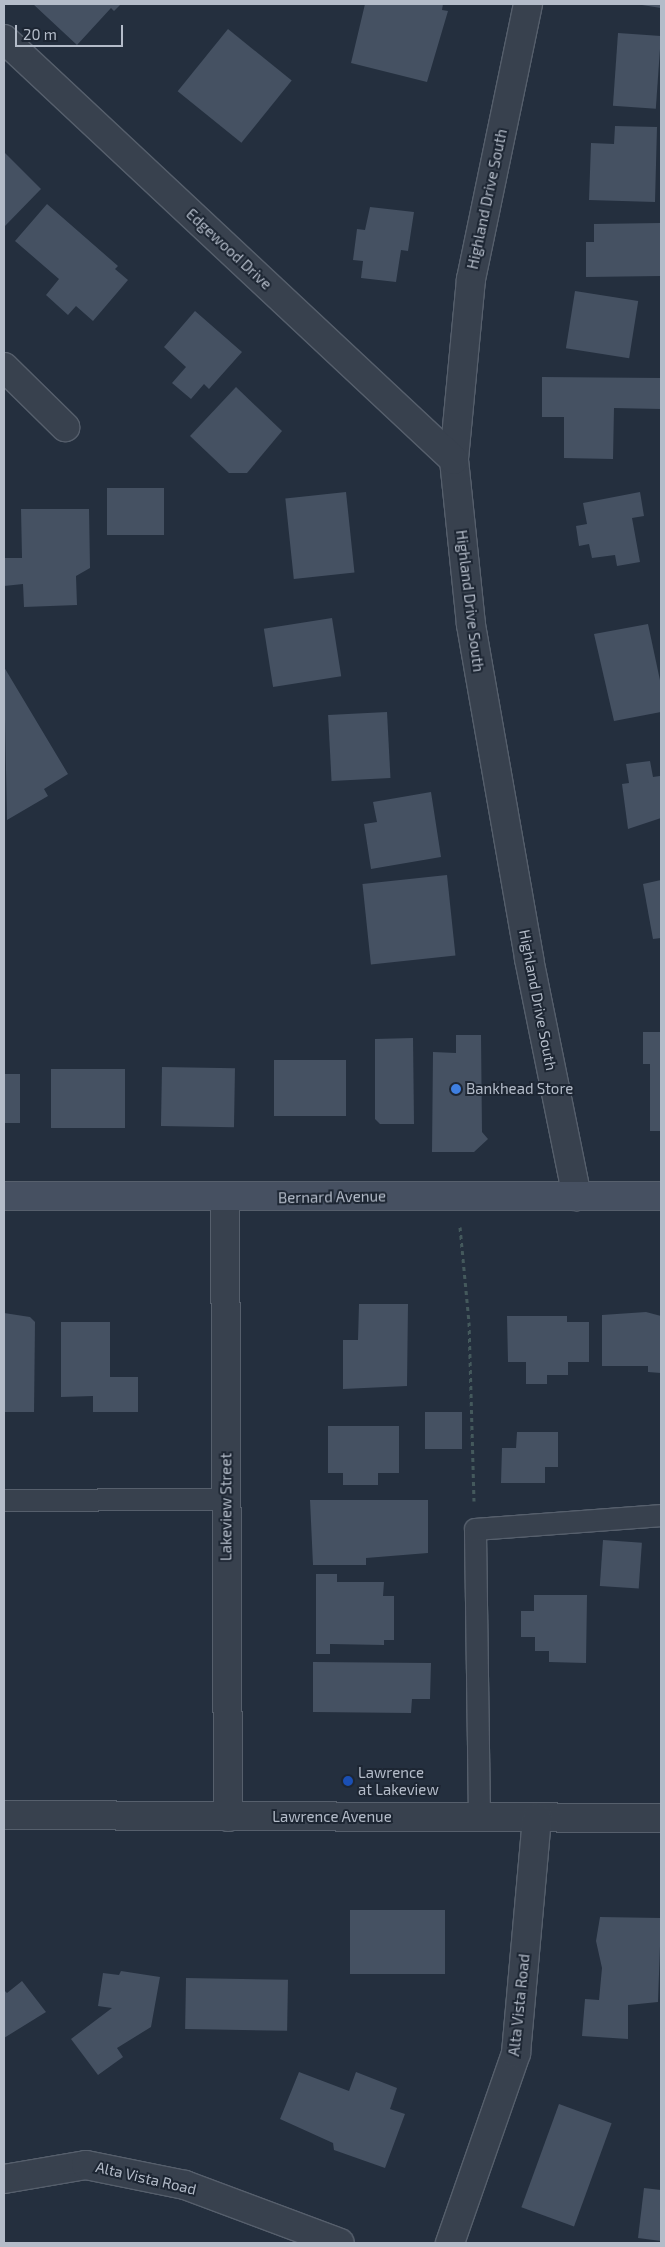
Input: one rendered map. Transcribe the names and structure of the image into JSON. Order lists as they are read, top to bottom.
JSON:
{
  "streets": {
    "street": [
      "Highland Drive South",
      "Edgewood Drive",
      "Bernard Avenue",
      "Lakeview Street",
      "Lawrence Avenue",
      "Alta Vista Road"
    ]
  },
  "crossings": [
    ["Highland Drive South", "Edgewood Drive"],
    ["Highland Drive South", "Bernard Avenue"],
    ["Bernard Avenue", "Lakeview Street"],
    ["Lakeview Street", "Lawrence Avenue"],
    ["Lawrence Avenue", "Alta Vista Road"]
  ],
  "places": ["Bankhead Store", "Lawrence at Lakeview"],
  "scale_bar": "20 m"
}
